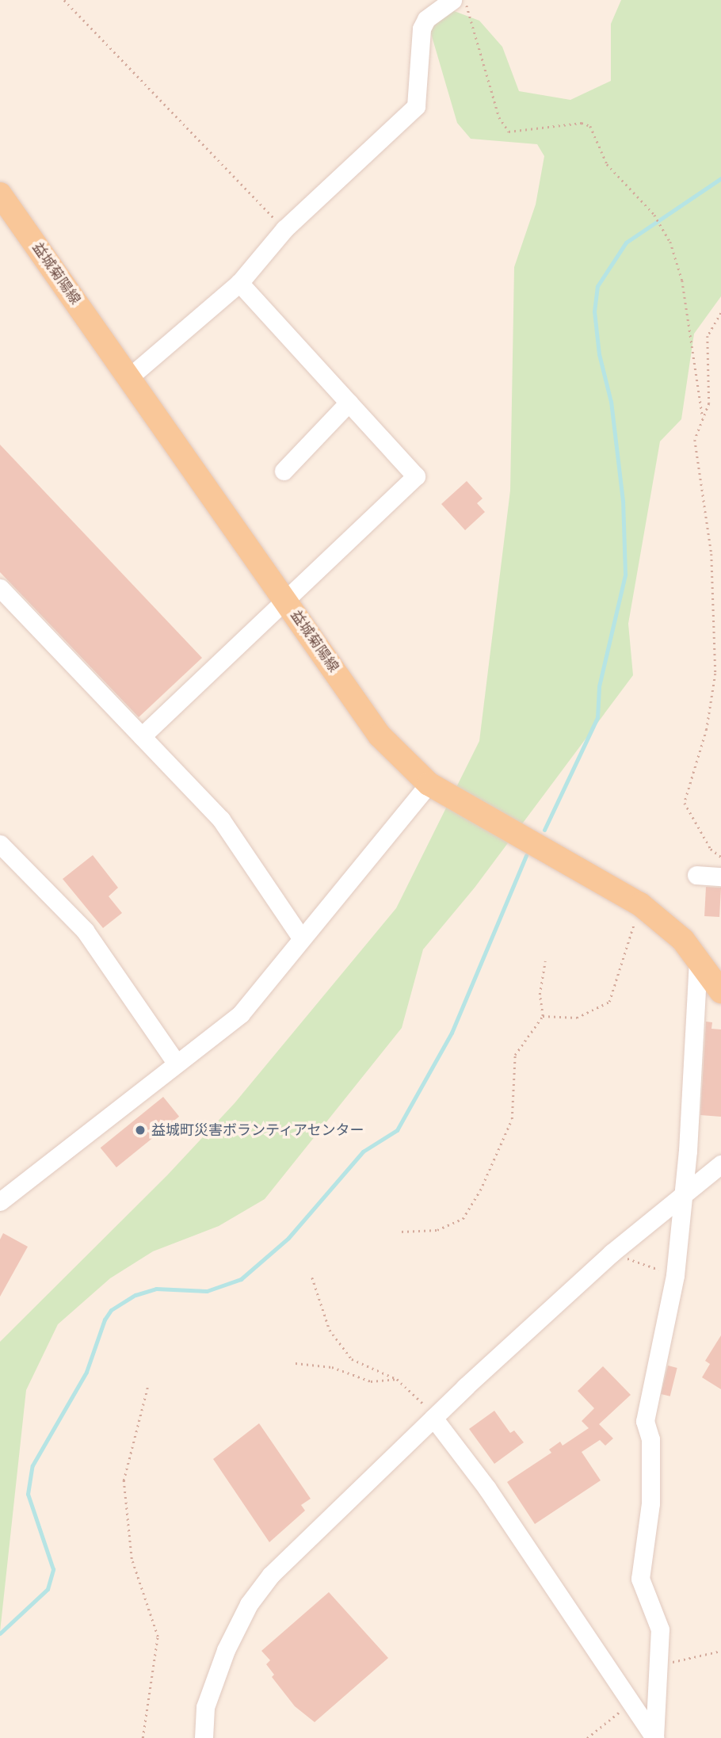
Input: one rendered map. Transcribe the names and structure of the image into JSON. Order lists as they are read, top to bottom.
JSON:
{
  "streets": {
    "main road": ["益城菊陽線"]
  },
  "places": ["益城町災害ボランティアセンター"]
}
